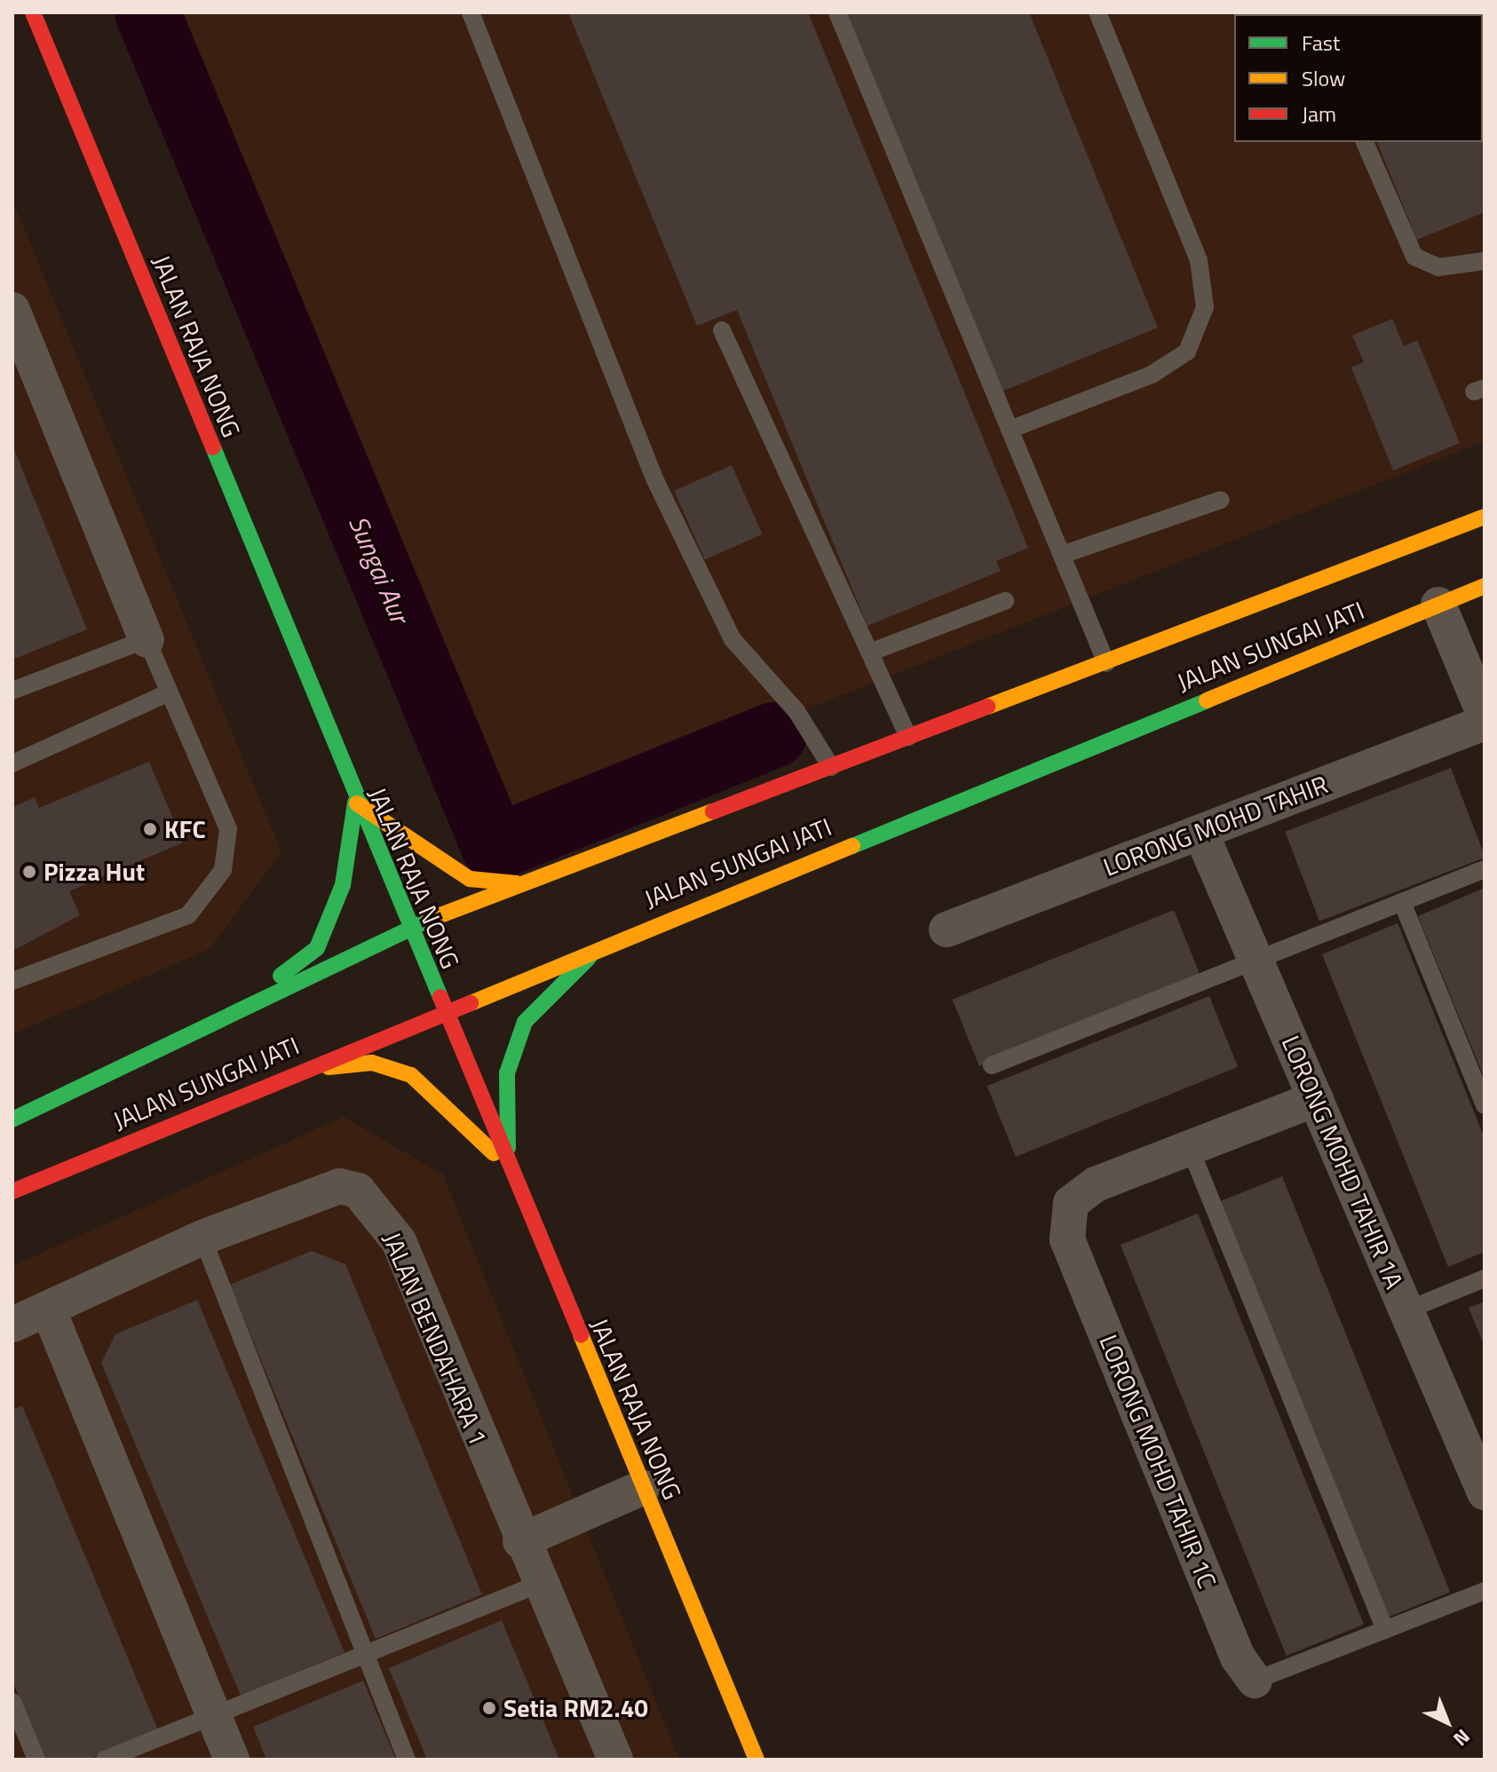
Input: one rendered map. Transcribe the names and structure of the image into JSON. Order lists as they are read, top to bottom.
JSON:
{
  "streets": {
    "main road": ["JALAN RAJA NONG", "JALAN SUNGAI JATI"],
    "street": [
      "LORONG MOHD TAHIR",
      "LORONG MOHD TAHIR 1A",
      "JALAN BENDAHARA 1",
      "LORONG MOHD TAHIR 1C"
    ]
  },
  "crossings": [
    ["JALAN RAJA NONG", "JALAN SUNGAI JATI"],
    ["LORONG MOHD TAHIR", "LORONG MOHD TAHIR 1A"]
  ],
  "water": ["Sungai Aur"],
  "places": ["KFC", "Pizza Hut", "Setia RM2.40"],
  "legend": ["Fast", "Slow", "Jam"],
  "north": "bottom right"
}
